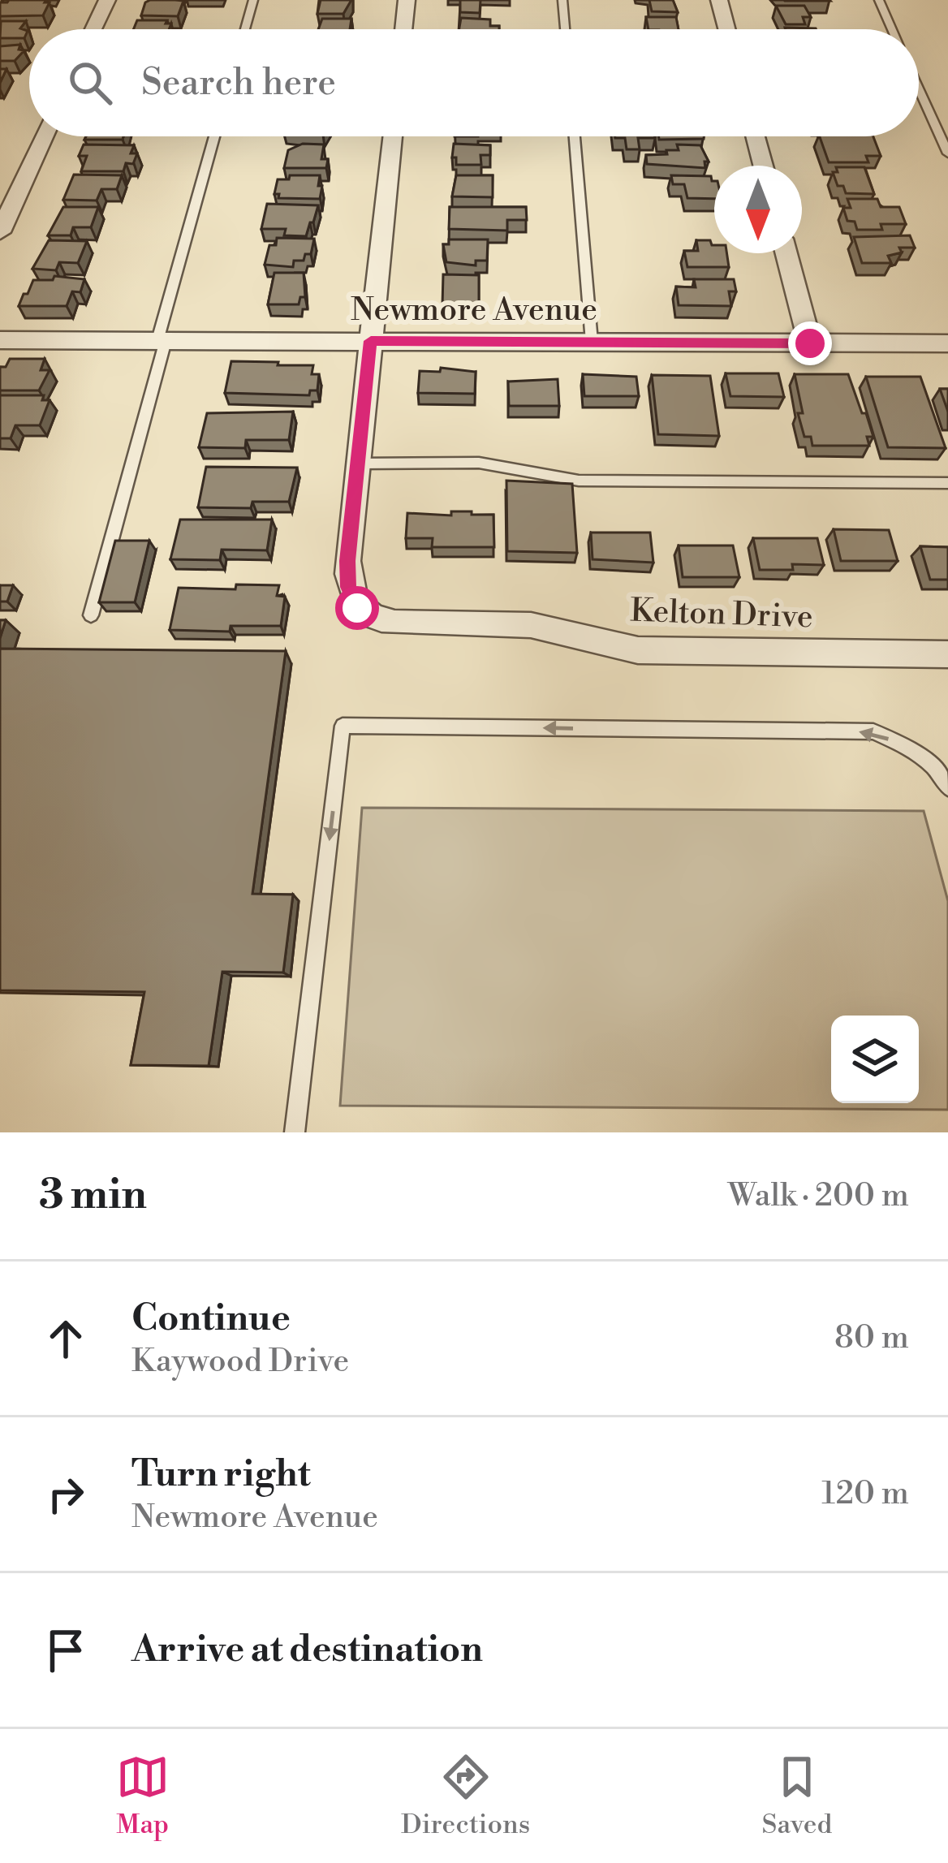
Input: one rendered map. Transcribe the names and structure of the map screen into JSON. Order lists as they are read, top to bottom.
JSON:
{
  "streets": {
    "street": ["Newmore Avenue", "Kelton Drive"]
  },
  "north": "bottom",
  "page": {
    "search": "Search here",
    "heading": ["3 min", "Walk · 200 m"],
    "list": [
      ["Continue", "Kaywood Drive", "80 m"],
      ["Turn right", "Newmore Avenue", "120 m"],
      "Arrive at destination"
    ],
    "nav": ["Map", "Directions", "Saved"]
  }
}
